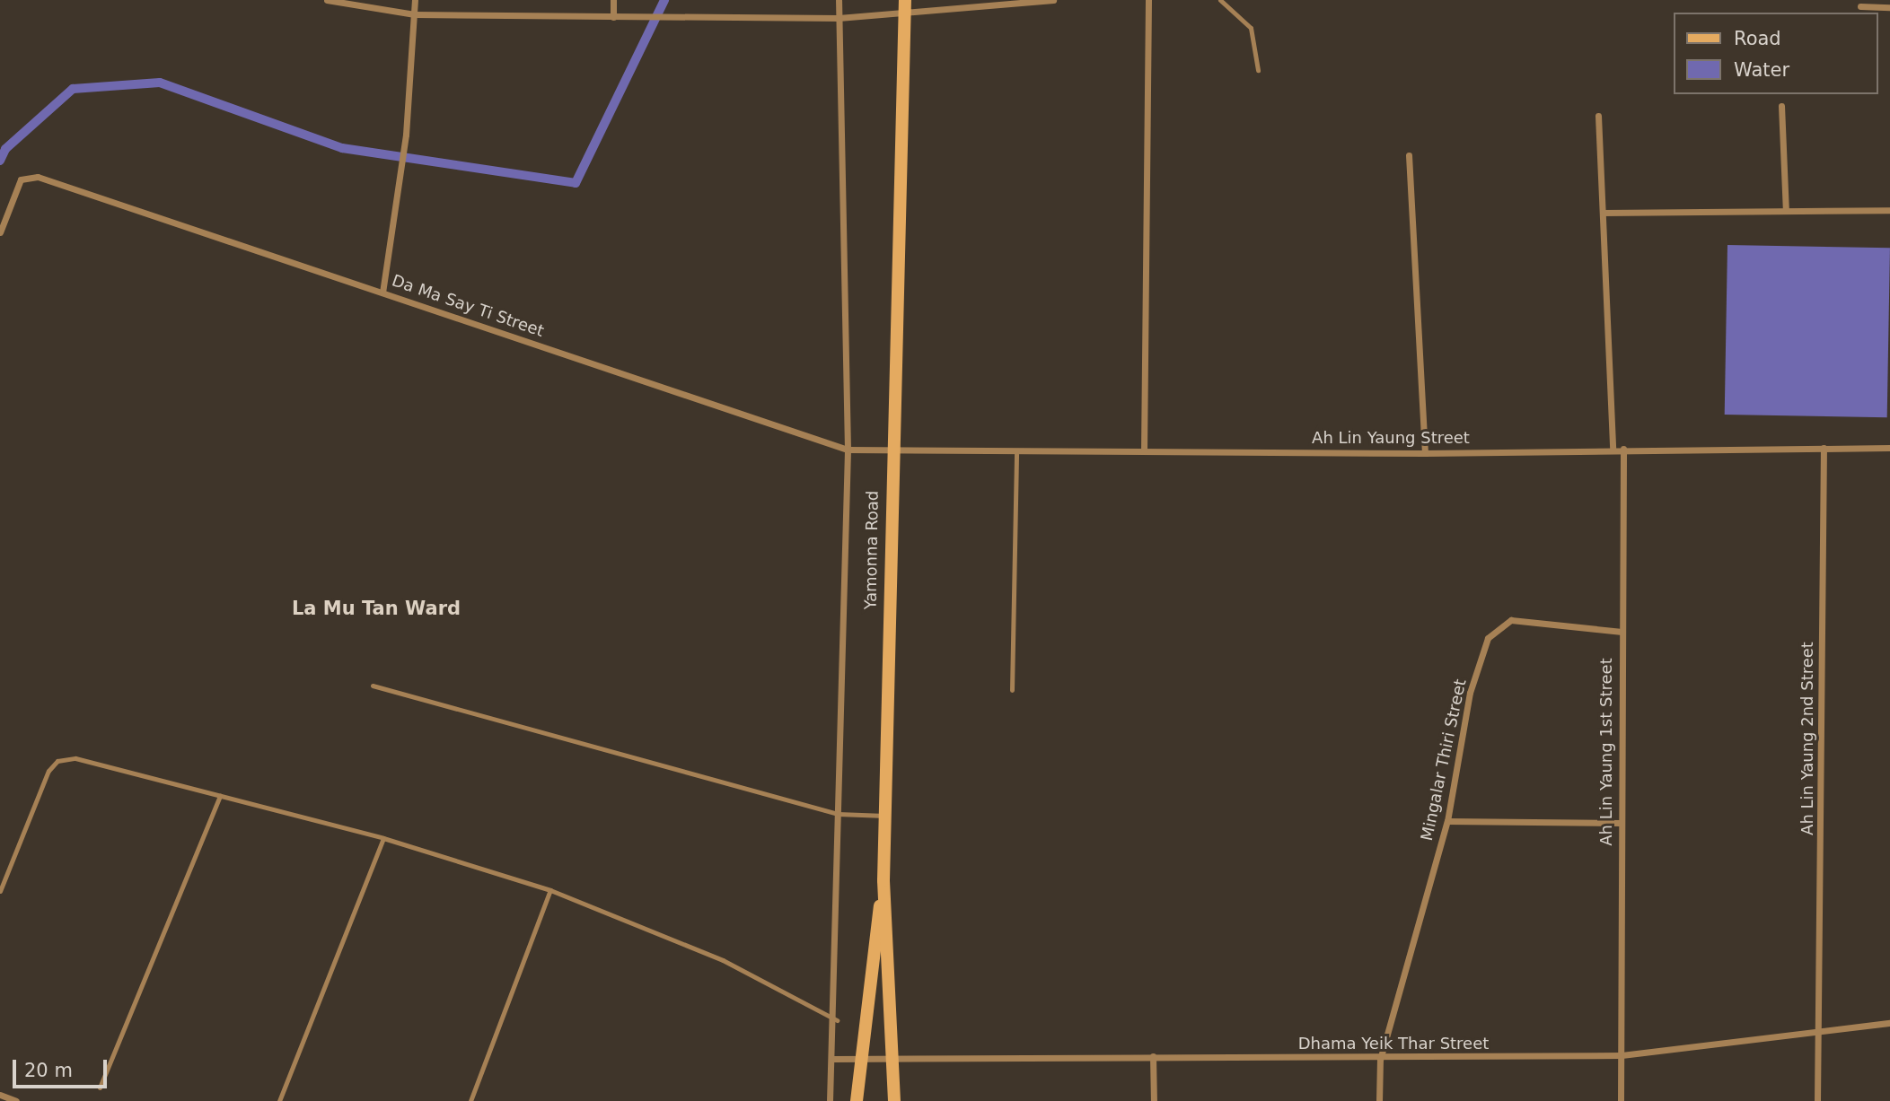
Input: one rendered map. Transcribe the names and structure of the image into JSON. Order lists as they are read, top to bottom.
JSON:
{
  "streets": {
    "main road": ["Yamonna Road"],
    "street": [
      "Da Ma Say Ti Street",
      "Ah Lin Yaung Street",
      "Ah Lin Yaung 2nd Street",
      "Ah Lin Yaung 1st Street",
      "Mingalar Thiri Street",
      "Dhama Yeik Thar Street"
    ]
  },
  "crossings": [
    ["Da Ma Say Ti Street", "Ah Lin Yaung Street"],
    ["Da Ma Say Ti Street", "Yamonna Road"],
    ["Ah Lin Yaung Street", "Yamonna Road"],
    ["Ah Lin Yaung Street", "Ah Lin Yaung 2nd Street"],
    ["Ah Lin Yaung Street", "Ah Lin Yaung 1st Street"],
    ["Yamonna Road", "Dhama Yeik Thar Street"],
    ["Ah Lin Yaung 2nd Street", "Dhama Yeik Thar Street"],
    ["Ah Lin Yaung 1st Street", "Mingalar Thiri Street"],
    ["Ah Lin Yaung 1st Street", "Dhama Yeik Thar Street"],
    ["Mingalar Thiri Street", "Dhama Yeik Thar Street"]
  ],
  "districts": ["La Mu Tan Ward"],
  "legend": ["Road", "Water"],
  "scale_bar": "20 m"
}
